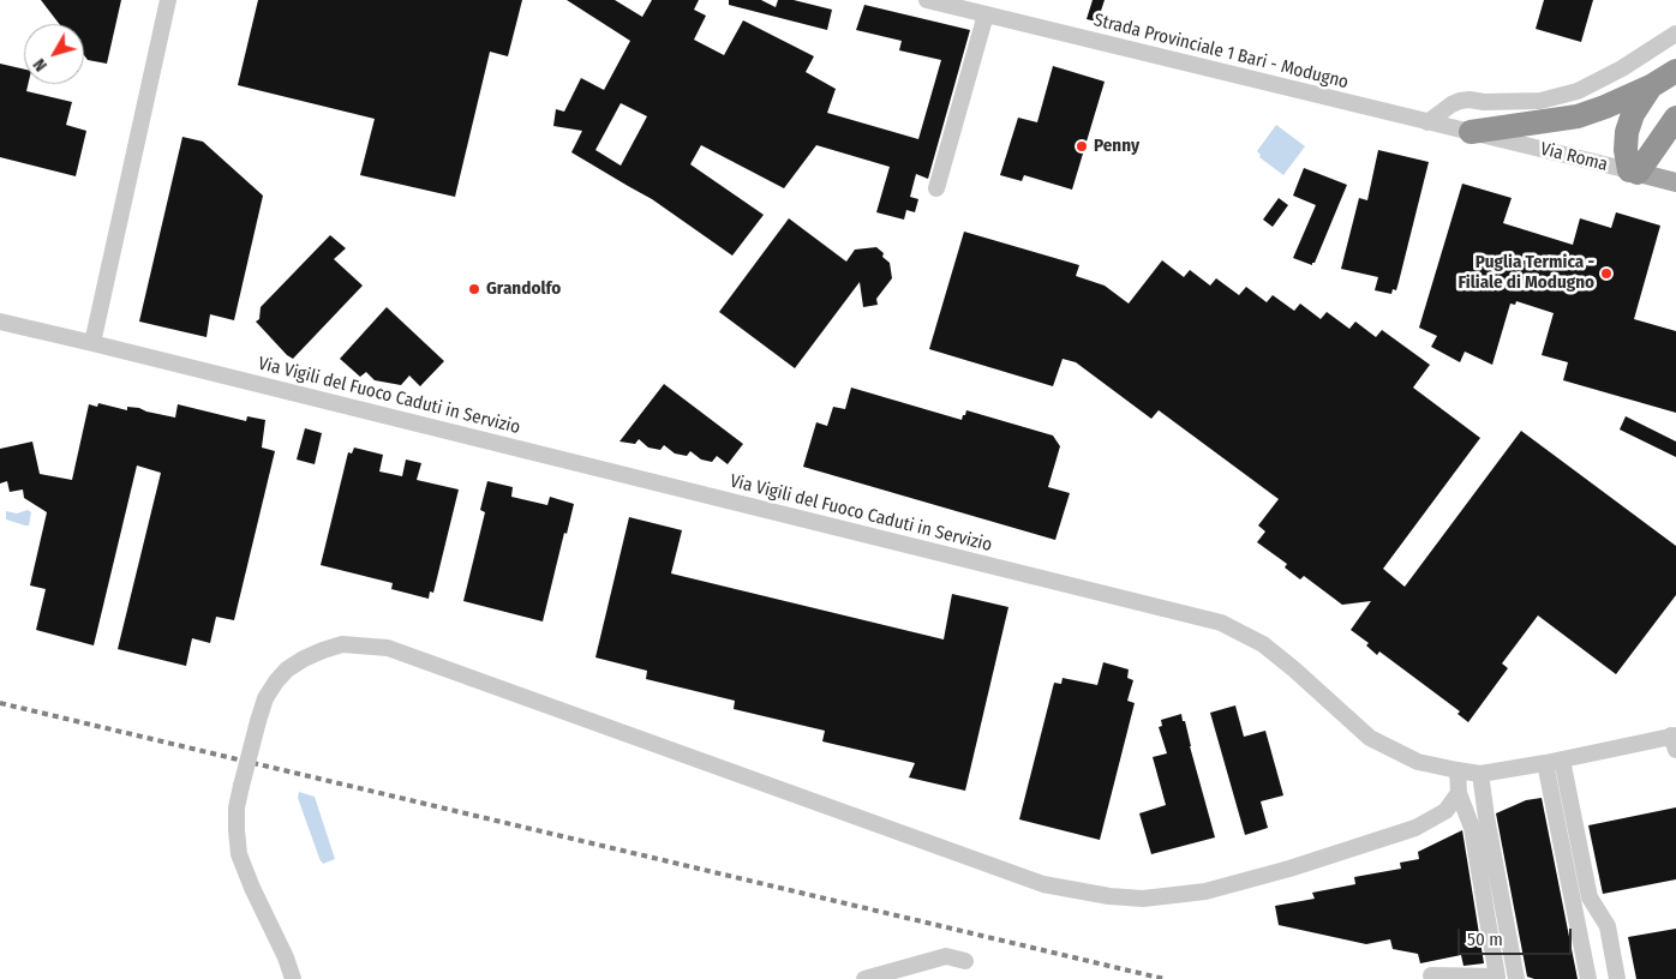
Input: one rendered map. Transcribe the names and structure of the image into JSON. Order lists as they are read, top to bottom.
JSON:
{
  "streets": {
    "main road": ["Via Roma"],
    "street": ["Strada Provinciale 1 Bari - Modugno", "Via Vigili del Fuoco Caduti in Servizio"]
  },
  "crossings": [
    ["Strada Provinciale 1 Bari - Modugno", "Via Roma"]
  ],
  "places": ["Penny", "Puglia Termica - Filiale di Modugno", "Grandolfo"],
  "scale_bar": "50 m",
  "north": "bottom left"
}
